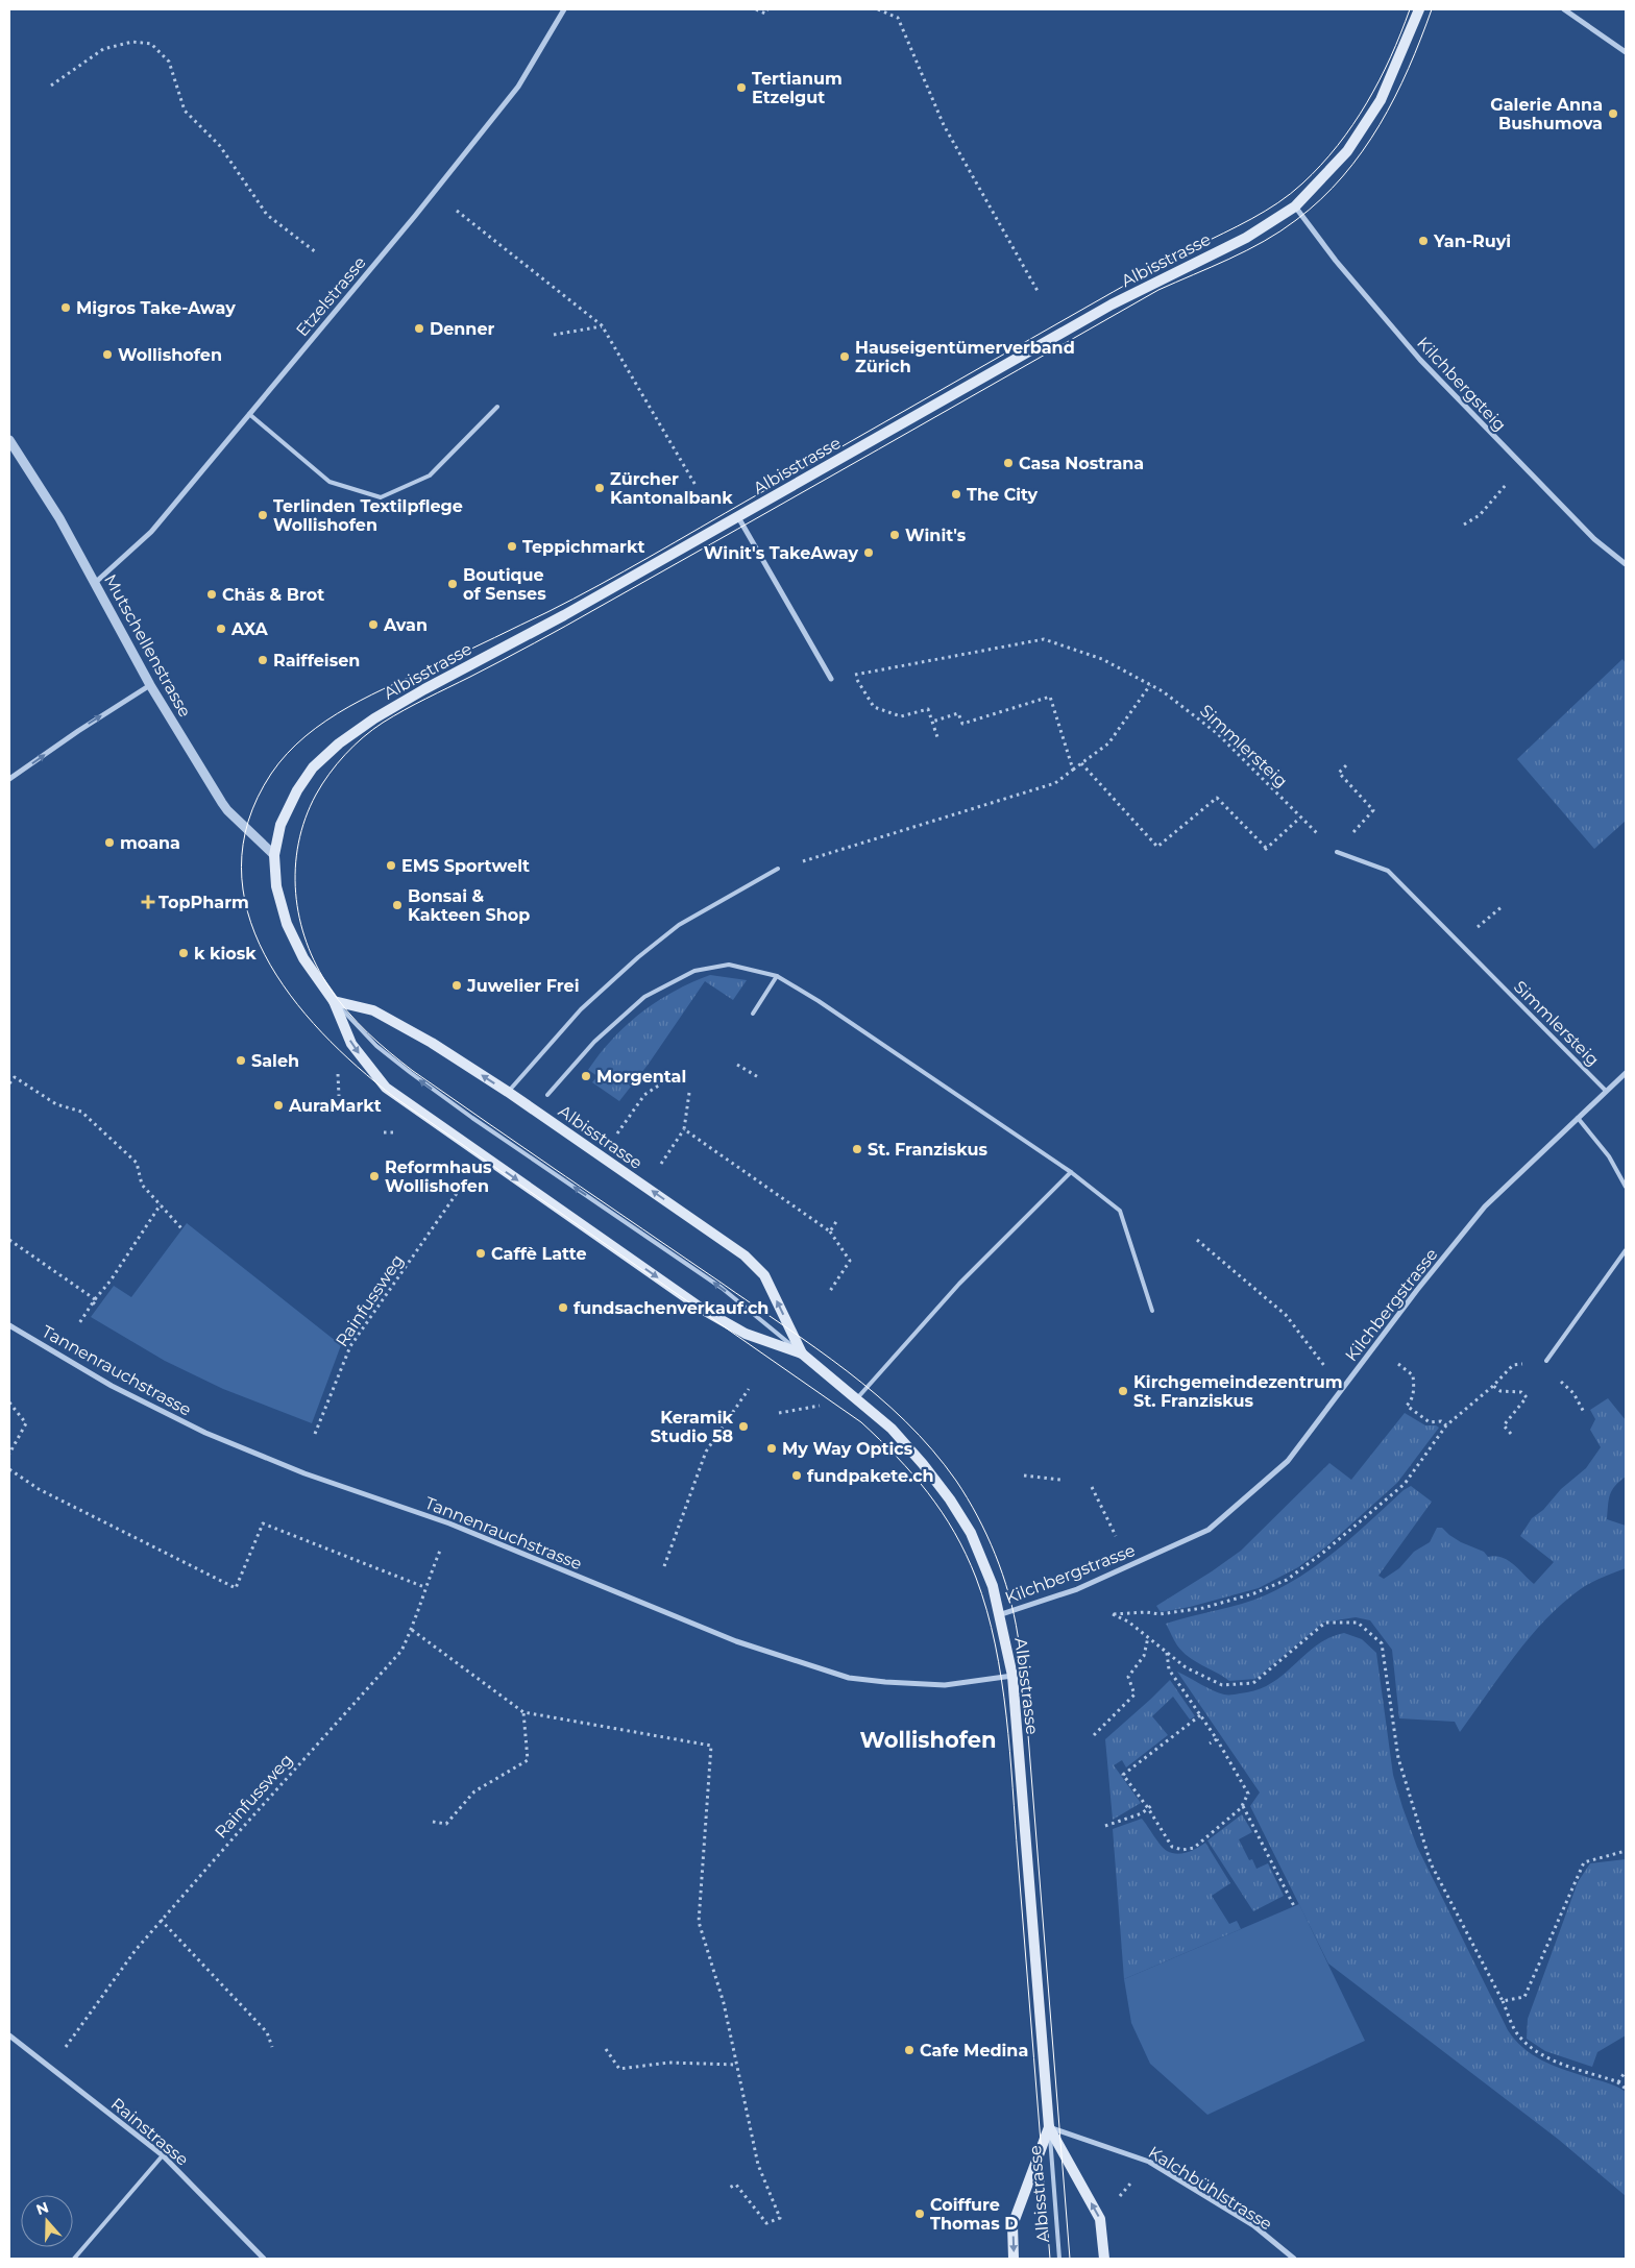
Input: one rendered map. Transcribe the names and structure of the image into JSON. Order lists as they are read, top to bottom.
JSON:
{
  "streets": {
    "main road": ["Albisstrasse"],
    "street": [
      "Etzelstrasse",
      "Kilchbergsteig",
      "Mutschellenstrasse",
      "Kilchbergstrasse",
      "Tannenrauchstrasse",
      "Rainstrasse",
      "Kalchbühlstrasse"
    ],
    "lane": ["Simmlersteig"],
    "path": ["Rainfussweg"]
  },
  "crossings": [
    ["Albisstrasse", "Kilchbergsteig"],
    ["Albisstrasse", "Mutschellenstrasse"],
    ["Albisstrasse", "Kilchbergstrasse"],
    ["Albisstrasse", "Tannenrauchstrasse"],
    ["Albisstrasse", "Kalchbühlstrasse"],
    ["Etzelstrasse", "Mutschellenstrasse"],
    ["Simmlersteig", "Kilchbergstrasse"]
  ],
  "districts": ["Wollishofen"],
  "places": {
    "other": [
      "Tertianum Etzelgut",
      "Galerie Anna Bushumova",
      "Yan-Ruyi",
      "Migros Take-Away",
      "Denner",
      "Wollishofen",
      "Hauseigentümerverband Zürich",
      "Casa Nostrana",
      "Zürcher Kantonalbank",
      "The City",
      "Terlinden Textilpflege Wollishofen",
      "Winit's",
      "Teppichmarkt",
      "Winit's TakeAway",
      "Boutique of Senses",
      "Chäs & Brot",
      "Avan",
      "AXA",
      "Raiffeisen",
      "moana",
      "EMS Sportwelt",
      "Bonsai & Kakteen Shop",
      "k kiosk",
      "Juwelier Frei",
      "Saleh",
      "Morgental",
      "AuraMarkt",
      "St. Franziskus",
      "Reformhaus Wollishofen",
      "Caffè Latte",
      "fundsachenverkauf.ch",
      "Kirchgemeindezentrum St. Franziskus",
      "Keramik Studio 58",
      "My Way Optics",
      "fundpakete.ch",
      "Cafe Medina",
      "Coiffure Thomas D"
    ],
    "health": ["TopPharm"]
  },
  "north": "top"
}
